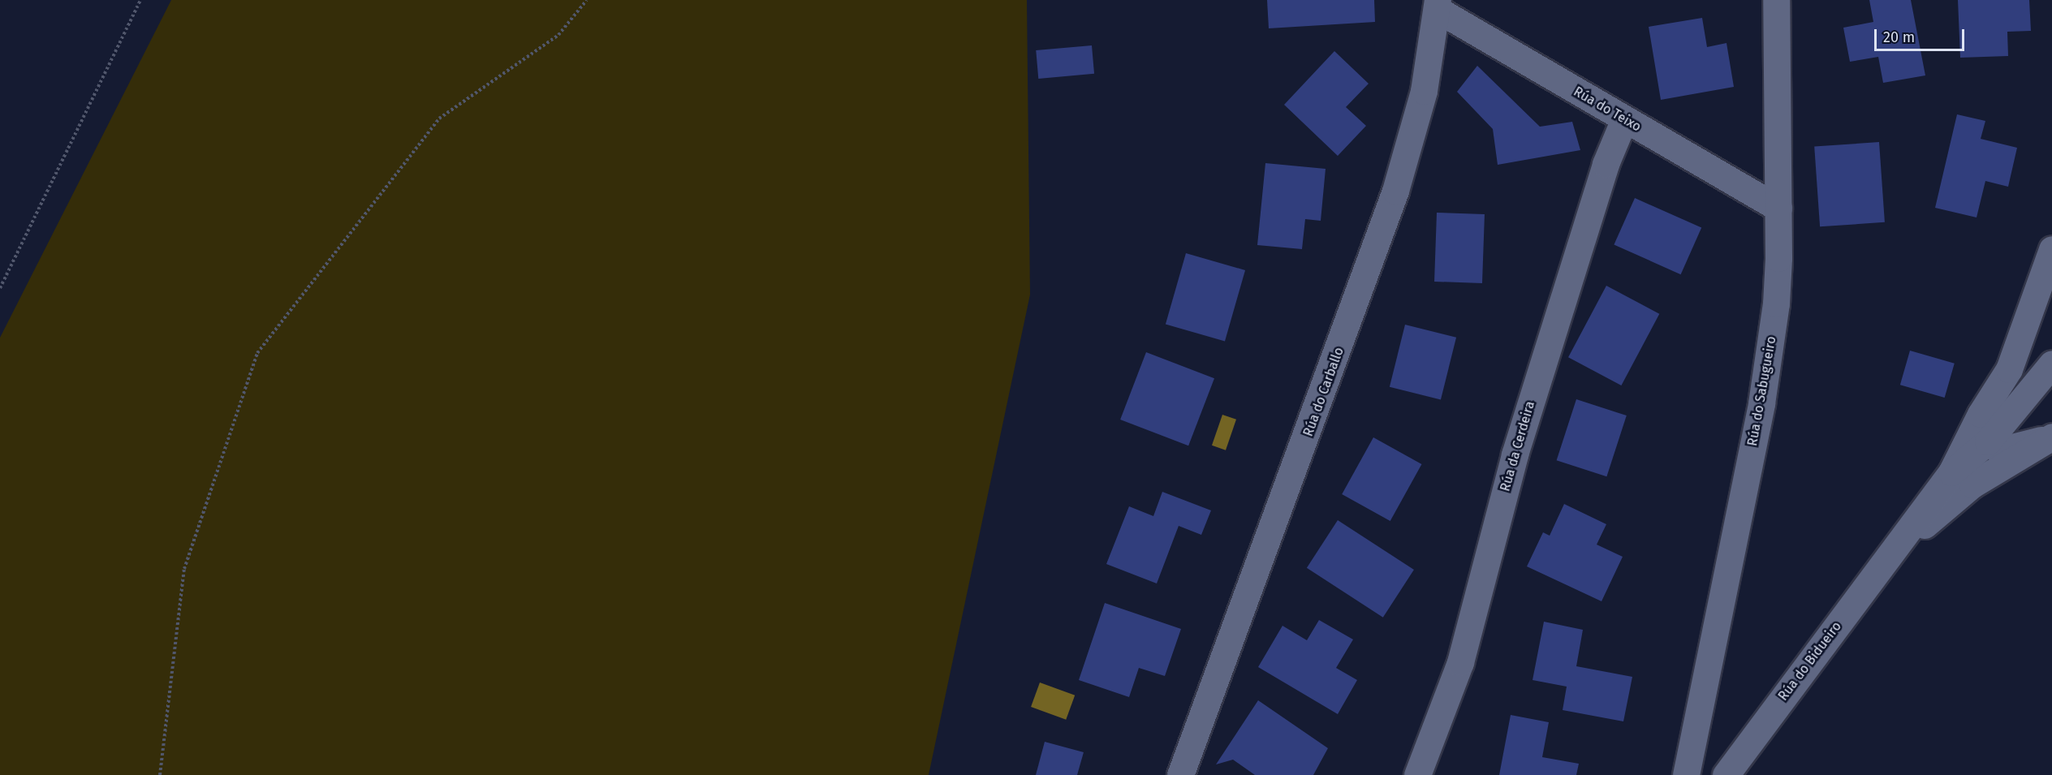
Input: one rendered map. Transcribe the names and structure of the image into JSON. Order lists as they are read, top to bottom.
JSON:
{
  "streets": {
    "street": [
      "Rúa do Teixo",
      "Rúa do Sabugueiro",
      "Rúa do Carballo",
      "Rúa da Cerdeira",
      "Rúa do Bidueiro"
    ]
  },
  "crossings": [
    ["Rúa do Teixo", "Rúa do Sabugueiro"],
    ["Rúa do Teixo", "Rúa do Carballo"],
    ["Rúa do Teixo", "Rúa da Cerdeira"]
  ],
  "scale_bar": "20 m"
}
